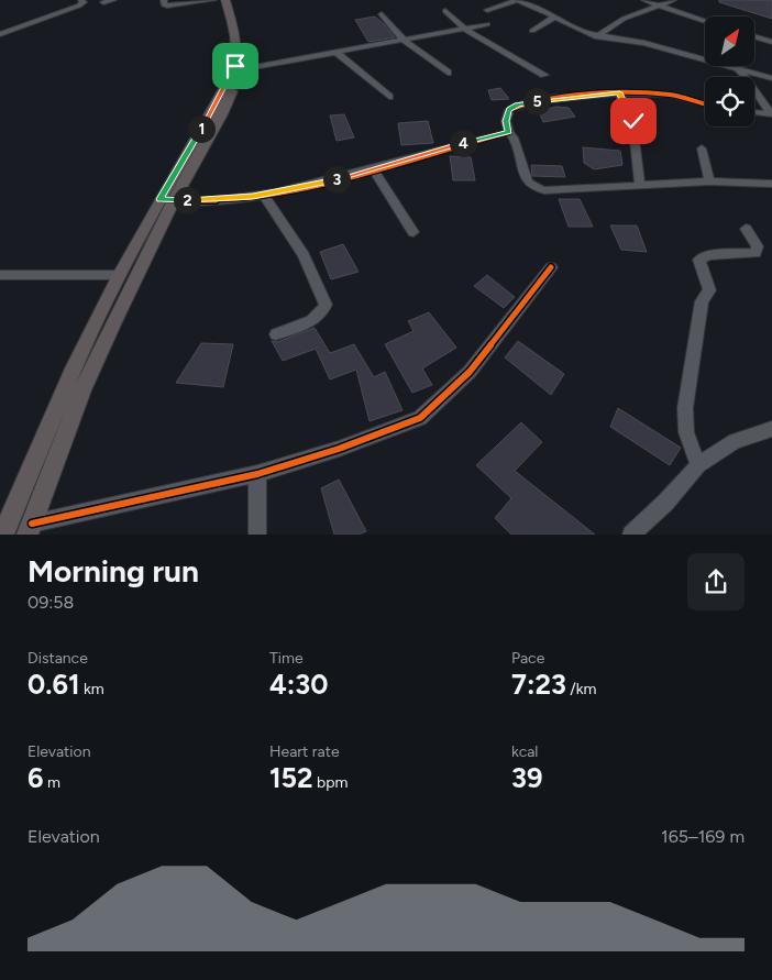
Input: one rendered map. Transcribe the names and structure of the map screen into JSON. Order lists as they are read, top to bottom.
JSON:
{
  "north": "top right",
  "page": {
    "pins": [
      "5",
      "1",
      "4",
      "3",
      "2"
    ],
    "heading": ["Morning run", "09:58"],
    "stats": [
      ["Distance", "0.61 km"],
      ["Time", "4:30"],
      ["Pace", "7:23 /km"],
      ["Elevation", "6 m"],
      ["Heart rate", "152 bpm"],
      ["kcal", "39"]
    ],
    "chart": ["Elevation", "165–169 m"]
  }
}
